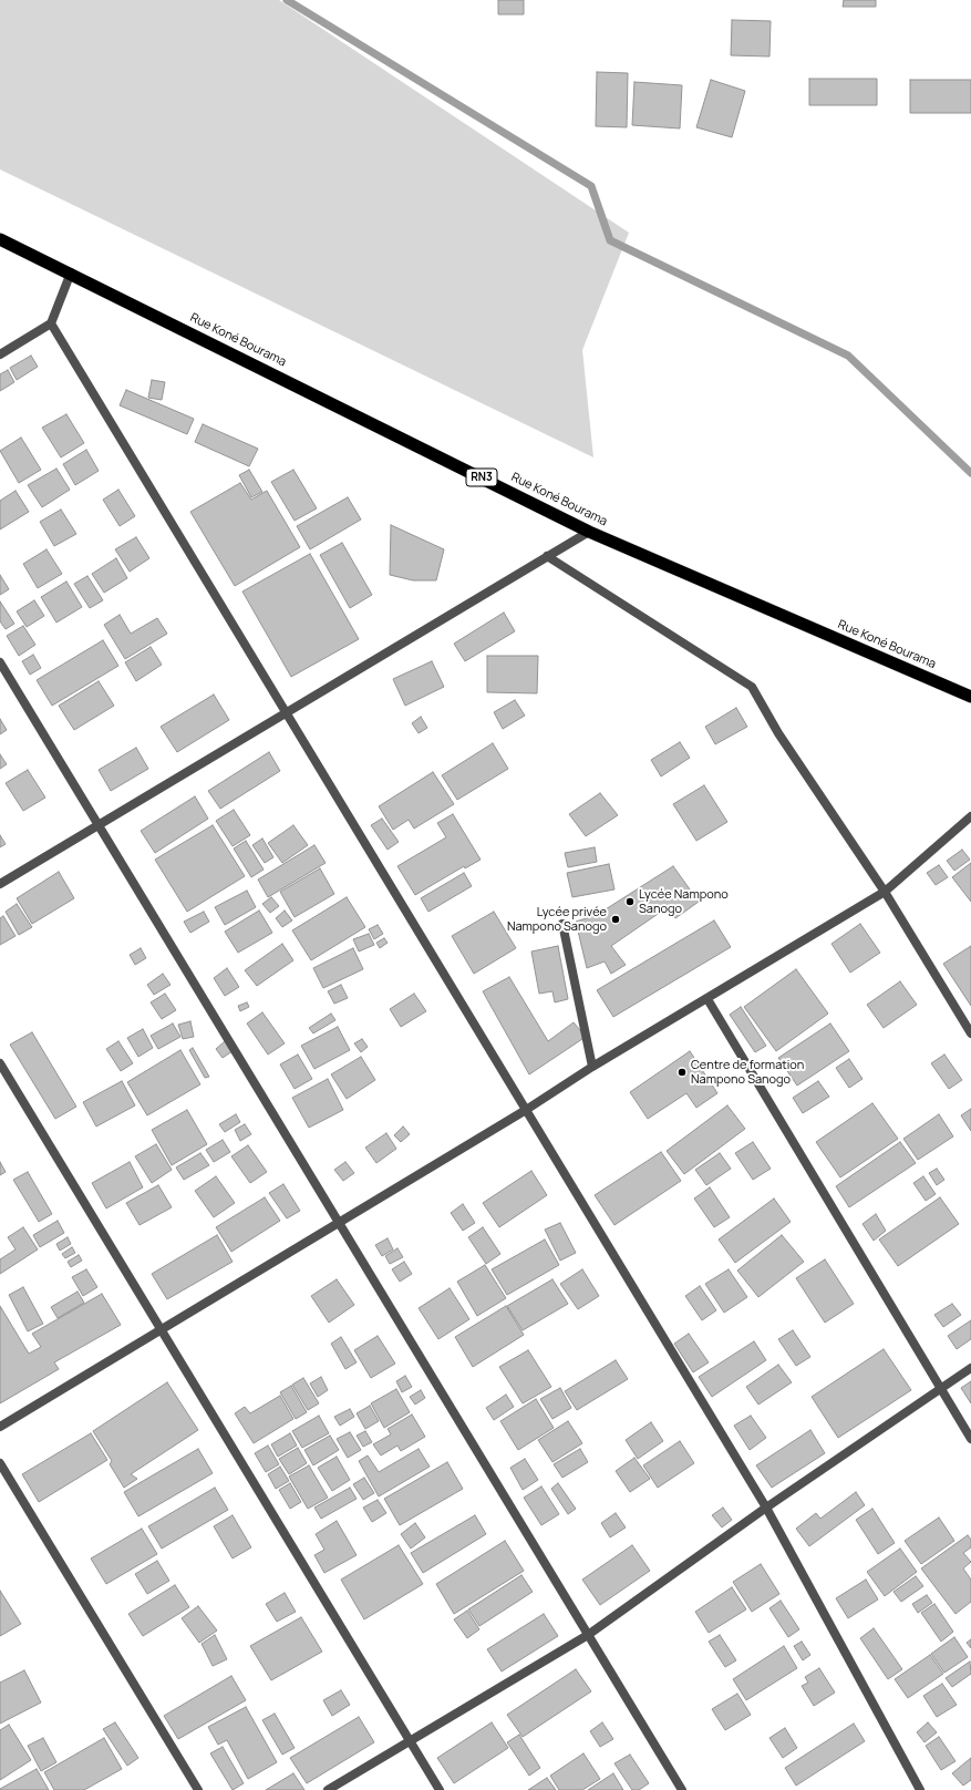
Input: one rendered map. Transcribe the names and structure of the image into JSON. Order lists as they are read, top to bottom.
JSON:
{
  "streets": {
    "highway": ["Rue Koné Bourama", "RN3"]
  },
  "places": ["Lycée Nampono Sanogo", "Lycée privée Nampono Sanogo", "Centre de formation Nampono Sanogo"]
}
